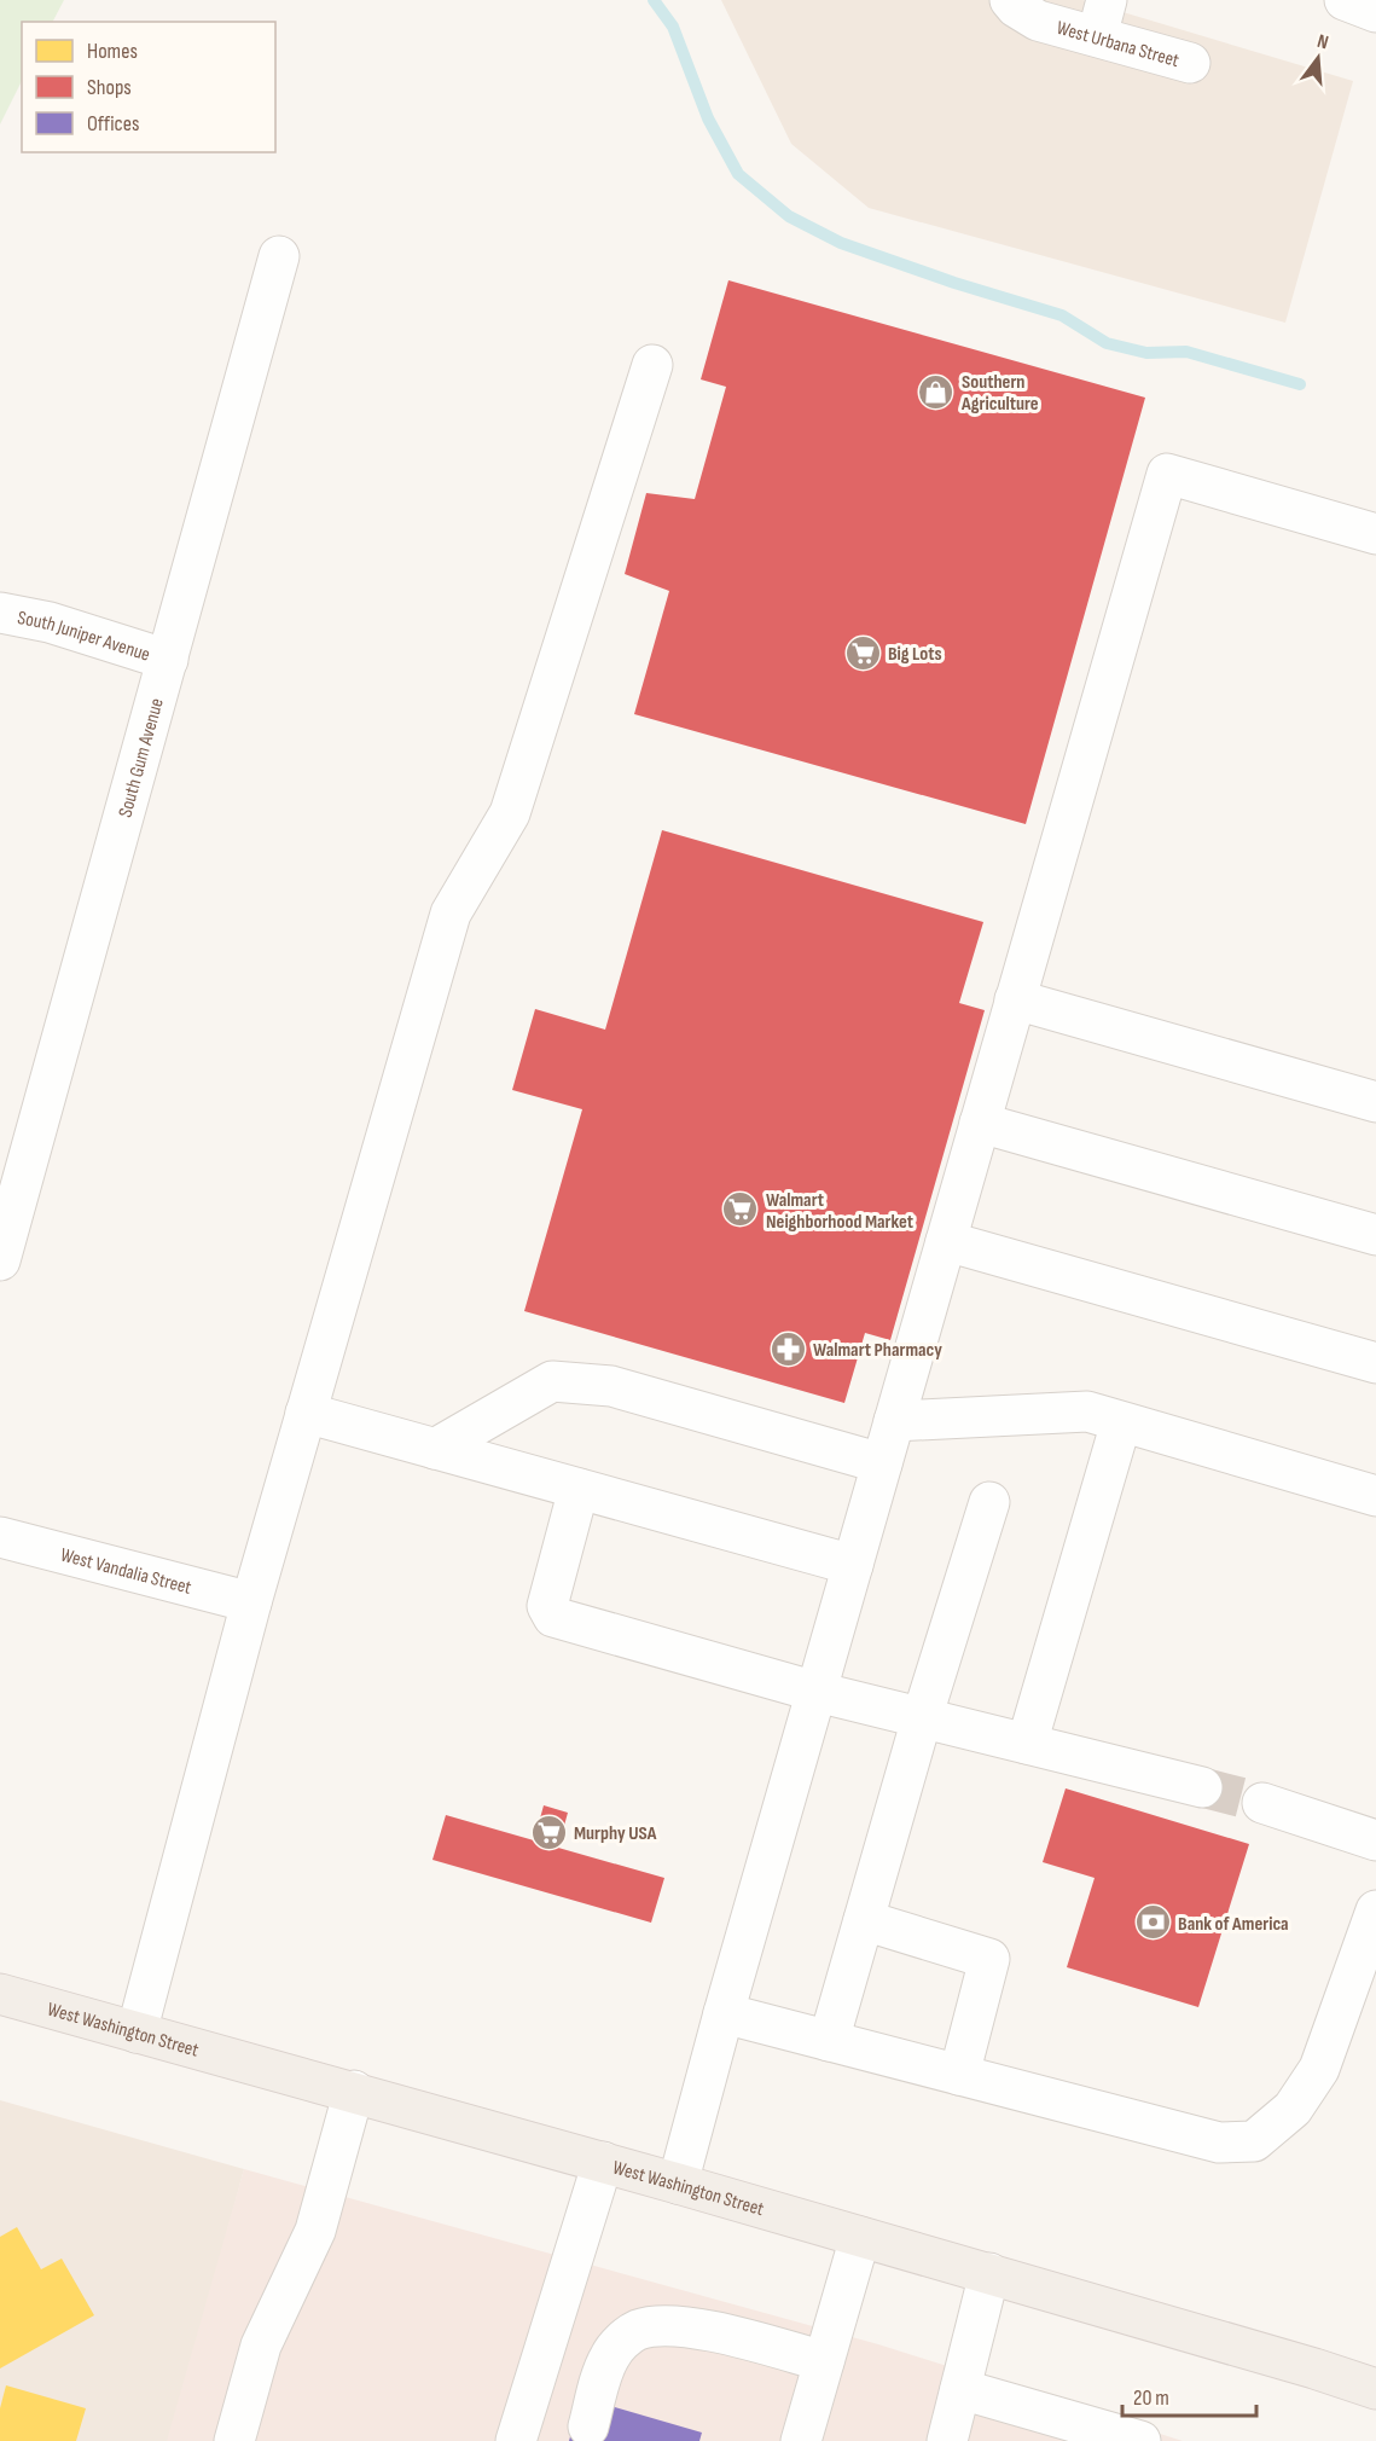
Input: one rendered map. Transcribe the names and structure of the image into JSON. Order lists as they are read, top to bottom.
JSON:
{
  "streets": {
    "main road": ["West Washington Street"],
    "street": [
      "West Urbana Street",
      "South Juniper Avenue",
      "South Gum Avenue",
      "West Vandalia Street"
    ]
  },
  "crossings": [
    ["South Juniper Avenue", "South Gum Avenue"]
  ],
  "places": {
    "shop": ["Southern Agriculture"],
    "supermarket": ["Big Lots", "Walmart Neighborhood Market", "Murphy USA"],
    "pharmacy": ["Walmart Pharmacy"],
    "bank": ["Bank of America"]
  },
  "legend": ["Homes", "Shops", "Offices"],
  "scale_bar": "20 m",
  "north": "top"
}
